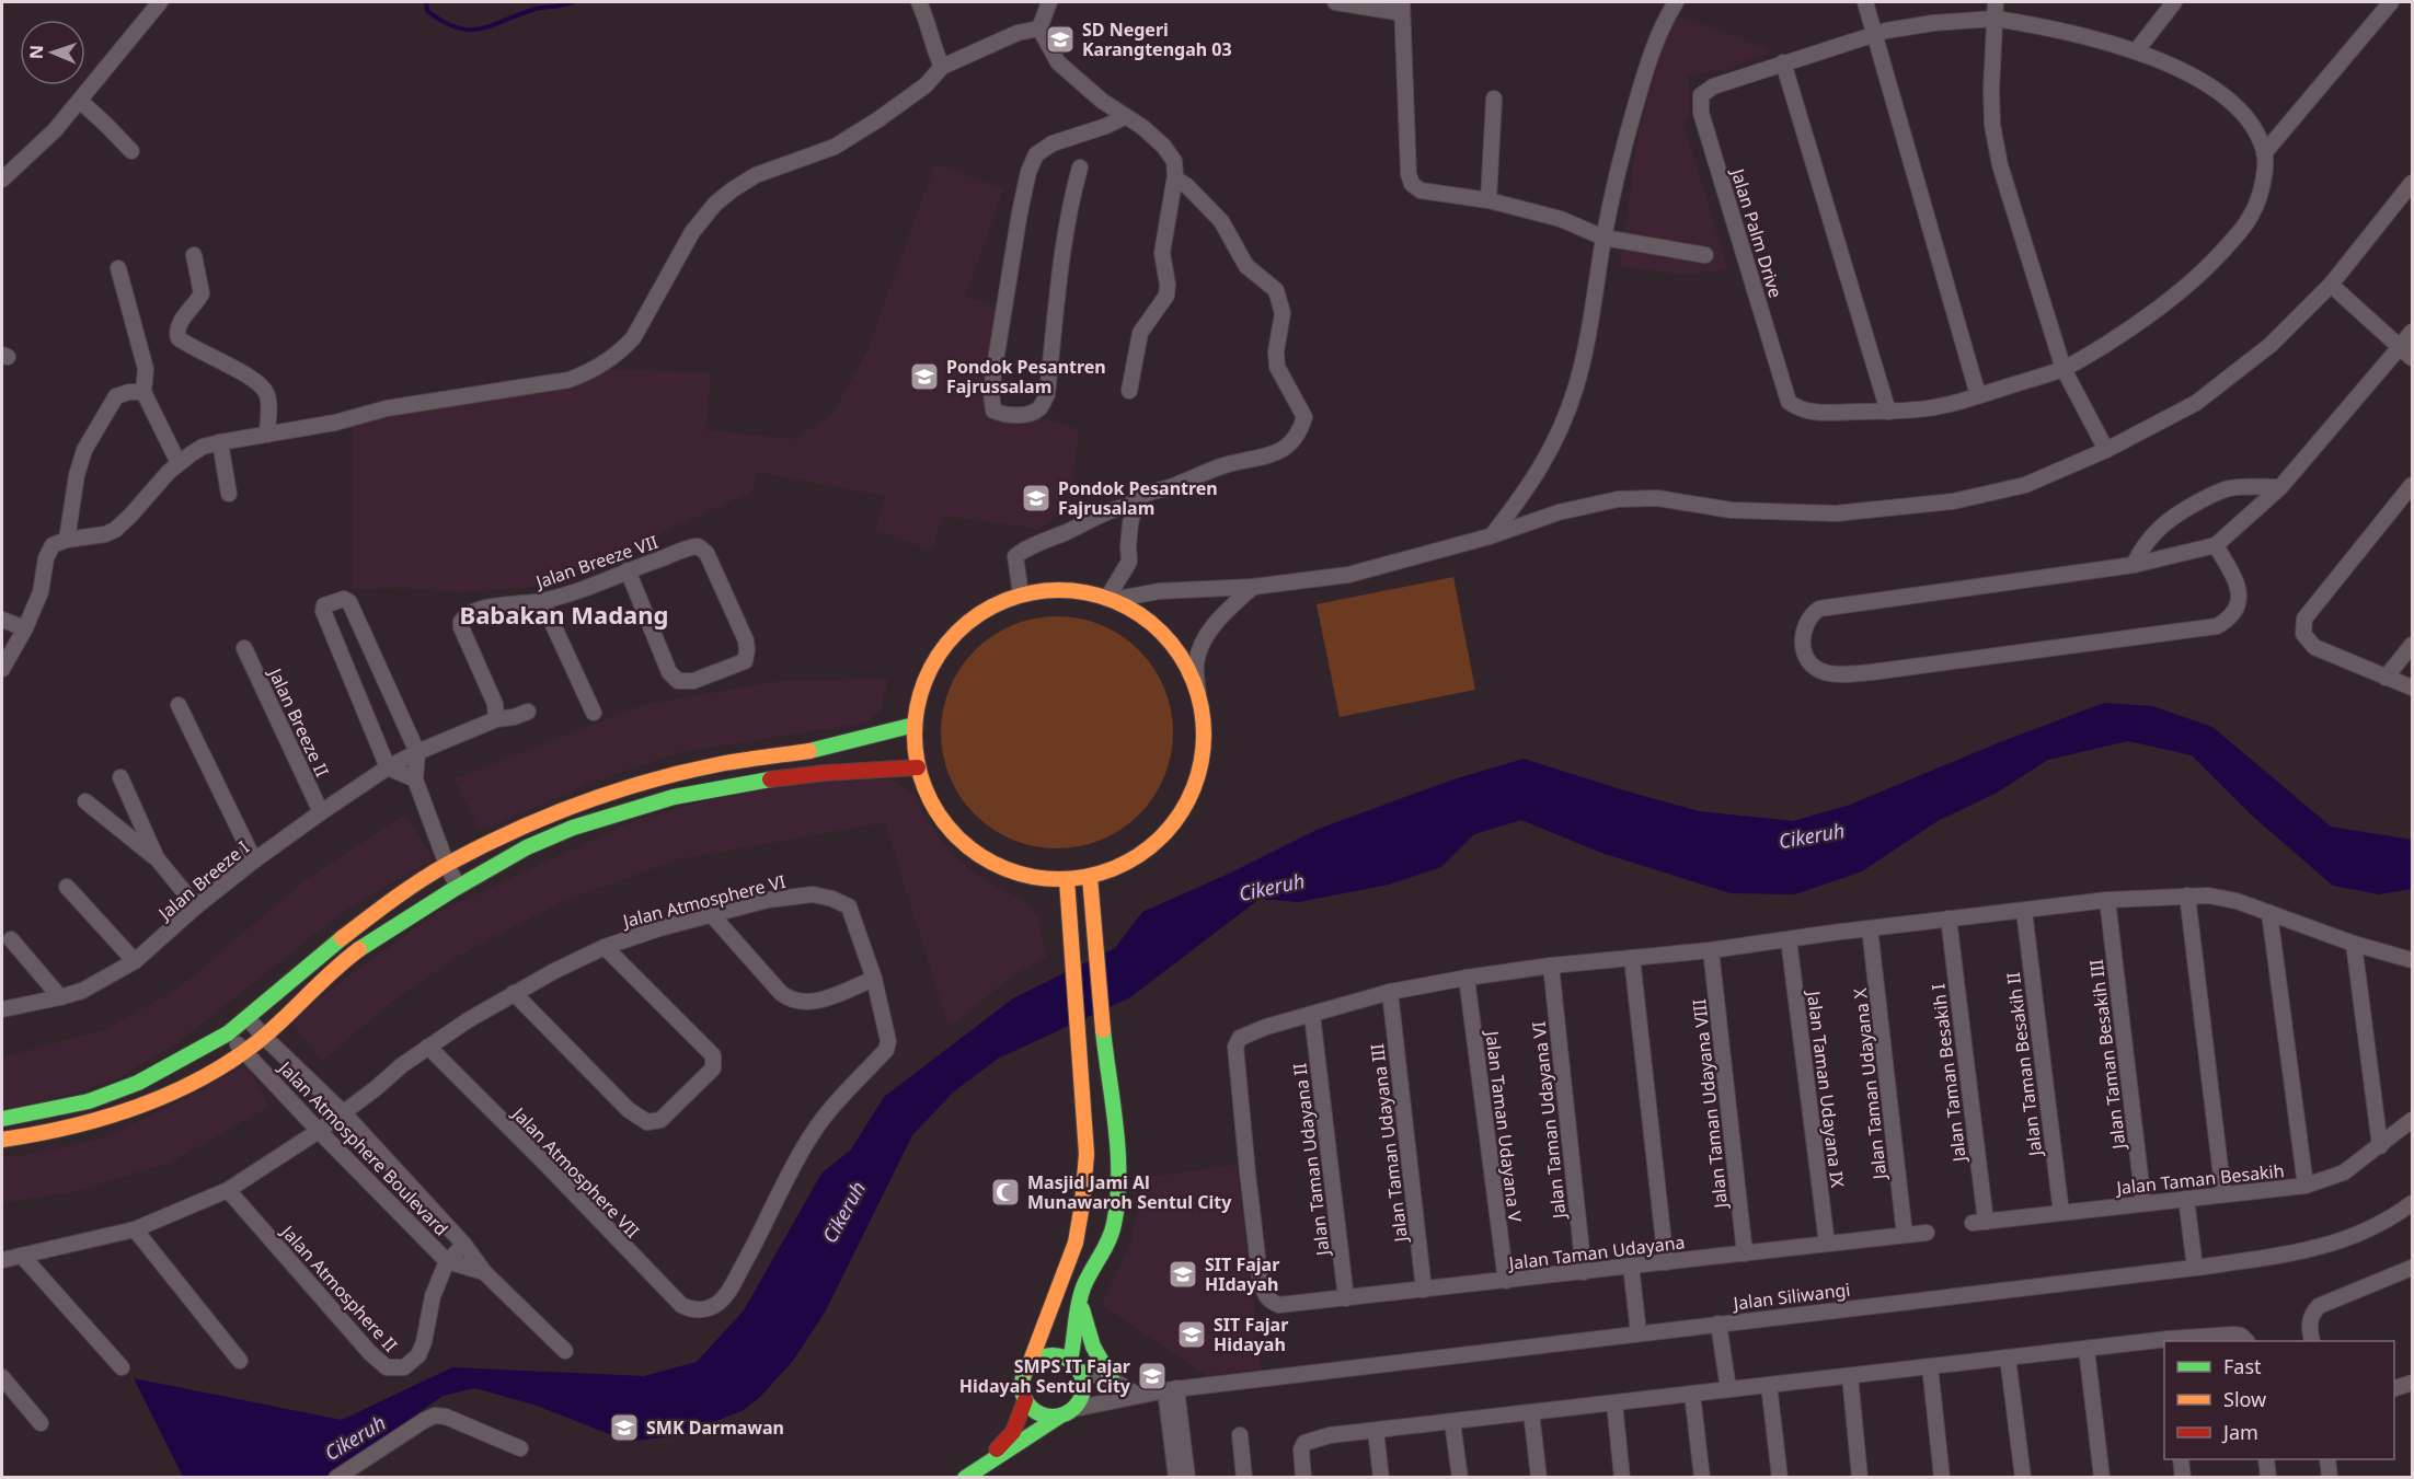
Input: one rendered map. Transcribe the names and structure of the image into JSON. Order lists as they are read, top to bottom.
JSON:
{
  "streets": {
    "street": [
      "Jalan Palm Drive",
      "Jalan Breeze VII",
      "Jalan Breeze II",
      "Jalan Breeze I",
      "Jalan Atmosphere VI",
      "Jalan Taman Besakih III",
      "Jalan Taman Besakih II",
      "Jalan Taman Besakih I",
      "Jalan Taman Udayana X",
      "Jalan Taman Udayana IX",
      "Jalan Taman Udayana VIII",
      "Jalan Taman Udayana VI",
      "Jalan Taman Udayana V",
      "Jalan Taman Udayana III",
      "Jalan Atmosphere Boulevard",
      "Jalan Taman Udayana II",
      "Jalan Atmosphere VII",
      "Jalan Taman Besakih",
      "Jalan Taman Udayana",
      "Jalan Atmosphere II",
      "Jalan Siliwangi"
    ]
  },
  "crossings": [
    ["Jalan Breeze II", "Jalan Breeze I"],
    ["Jalan Atmosphere VI", "Jalan Atmosphere Boulevard"],
    ["Jalan Atmosphere VI", "Jalan Atmosphere VII"],
    ["Jalan Atmosphere VI", "Jalan Atmosphere II"],
    ["Jalan Taman Besakih III", "Jalan Taman Besakih"],
    ["Jalan Taman Besakih II", "Jalan Taman Besakih"],
    ["Jalan Taman Besakih I", "Jalan Taman Besakih"],
    ["Jalan Taman Udayana X", "Jalan Taman Udayana"],
    ["Jalan Taman Udayana IX", "Jalan Taman Udayana"],
    ["Jalan Taman Udayana VIII", "Jalan Taman Udayana"],
    ["Jalan Taman Udayana VI", "Jalan Taman Udayana"],
    ["Jalan Taman Udayana V", "Jalan Taman Udayana"],
    ["Jalan Taman Udayana III", "Jalan Taman Udayana"],
    ["Jalan Atmosphere Boulevard", "Jalan Atmosphere II"],
    ["Jalan Taman Udayana II", "Jalan Taman Udayana"]
  ],
  "districts": ["Babakan Madang"],
  "water": ["Cikeruh"],
  "places": {
    "school or university": [
      "SD Negeri Karangtengah 03",
      "Pondok Pesantren Fajrussalam",
      "Pondok Pesantren Fajrusalam",
      "SIT Fajar HIdayah",
      "SIT Fajar Hidayah",
      "SMPS IT Fajar Hidayah Sentul City",
      "SMK Darmawan"
    ],
    "mosque": ["Masjid Jami Al Munawaroh Sentul City"]
  },
  "legend": ["Fast", "Slow", "Jam"],
  "north": "left"
}
